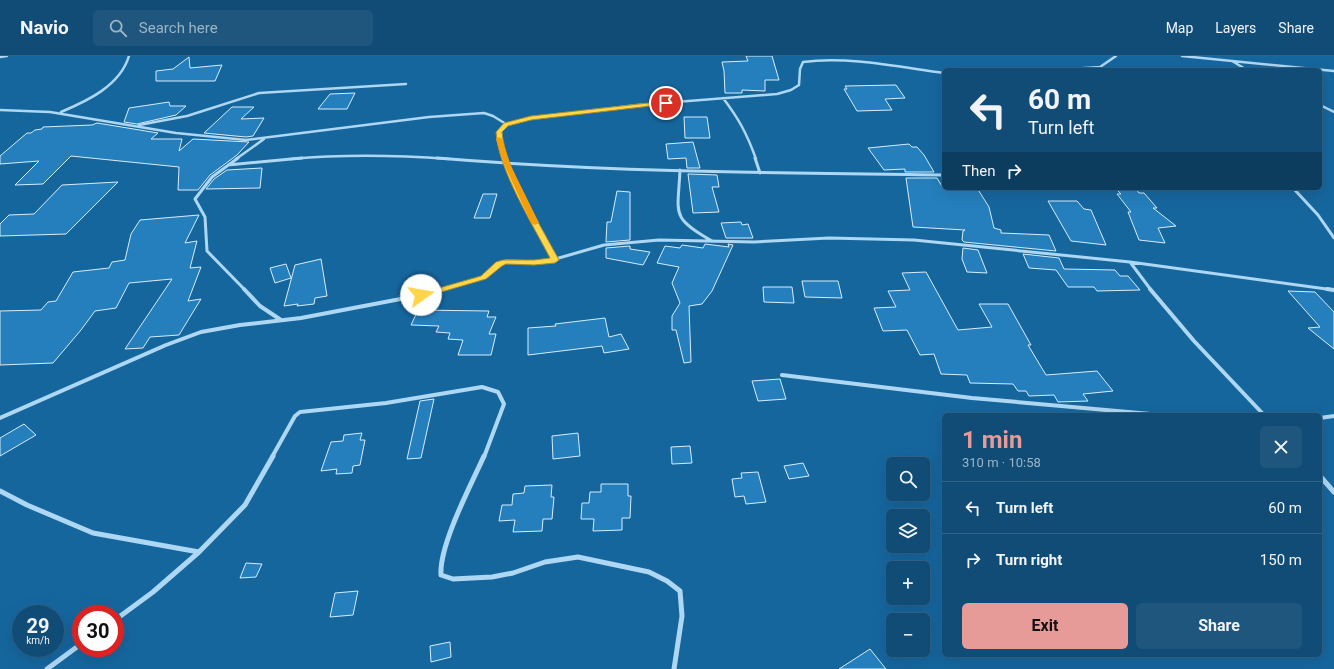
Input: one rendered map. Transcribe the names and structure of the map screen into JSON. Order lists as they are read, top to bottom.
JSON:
{
  "page": {
    "header": "Navio",
    "search": "Search here",
    "nav": ["Map", "Layers", "Share"],
    "turn": ["60 m", "Turn left"],
    "then": "Then",
    "heading": ["1 min", "310 m · 10:58"],
    "map_buttons": ["+", "−"],
    "list": [
      {
        "name": "Turn left",
        "value": "60 m"
      },
      {
        "name": "Turn right",
        "value": "150 m"
      }
    ],
    "buttons": ["Exit", "Share"],
    "speed": "29 km/h",
    "limit": "30"
  }
}
